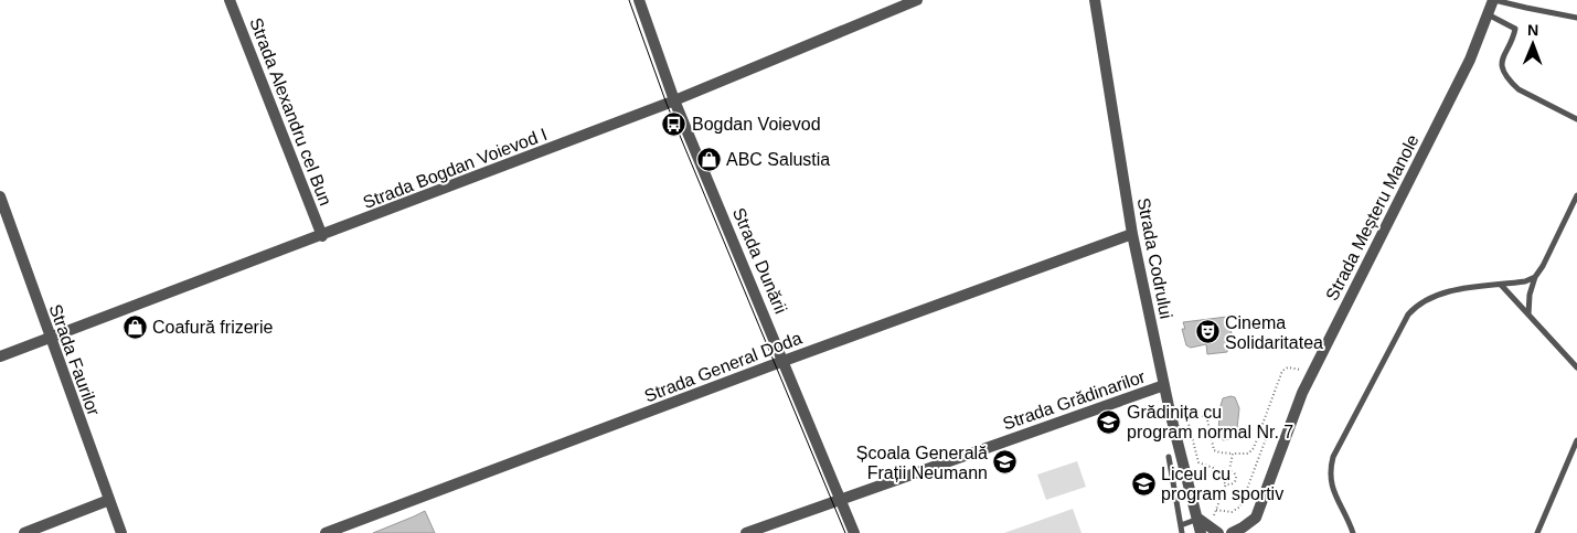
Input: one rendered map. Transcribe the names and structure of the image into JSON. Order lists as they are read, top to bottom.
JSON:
{
  "streets": {
    "street": [
      "Strada Alexandru cel Bun",
      "Strada Bogdan Voievod I",
      "Strada Meșteru Manole",
      "Strada Codrului",
      "Strada Dunării",
      "Strada Faurilor",
      "Strada General Doda",
      "Strada Grădinarilor"
    ]
  },
  "crossings": [
    ["Strada Alexandru cel Bun", "Strada Bogdan Voievod I"],
    ["Strada Bogdan Voievod I", "Strada Dunării"],
    ["Strada Bogdan Voievod I", "Strada Faurilor"],
    ["Strada Codrului", "Strada General Doda"],
    ["Strada Codrului", "Strada Grădinarilor"],
    ["Strada Dunării", "Strada General Doda"],
    ["Strada Dunării", "Strada Grădinarilor"]
  ],
  "places": {
    "bus stop": ["Bogdan Voievod"],
    "shop": ["ABC Salustia", "Coafură frizerie"],
    "theatre": ["Cinema Solidaritatea"],
    "school or university": ["Grădinița cu program normal Nr. 7", "Școala Generală Frații Neumann", "Liceul cu program sportiv"]
  },
  "north": "top"
}
